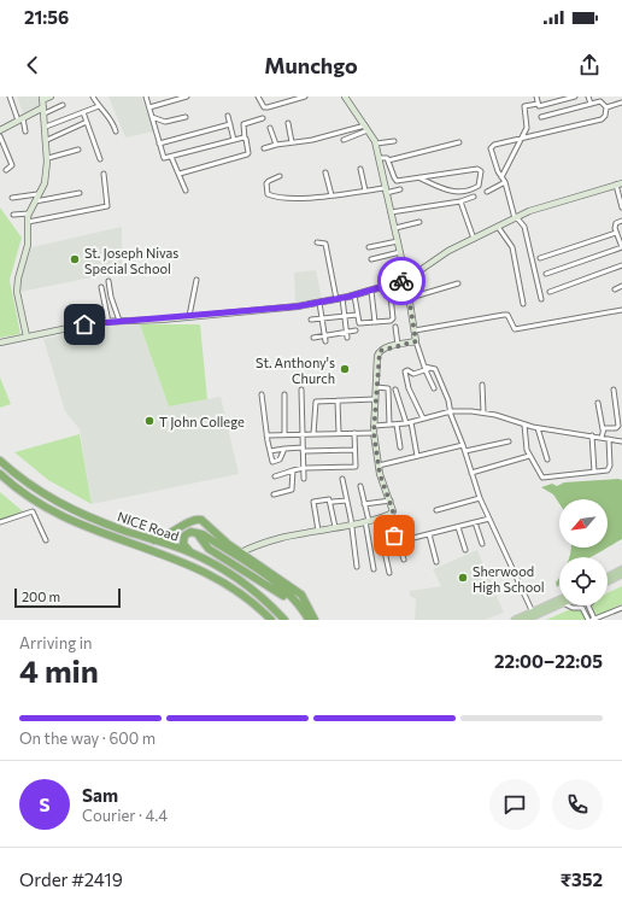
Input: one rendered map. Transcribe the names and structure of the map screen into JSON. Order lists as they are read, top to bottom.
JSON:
{
  "streets": {
    "highway": ["NICE Road"]
  },
  "places": [
    "St. Joseph Nivas Special School",
    "St. Anthony's Church",
    "T John College",
    "Sherwood High School"
  ],
  "scale_bar": "200 m",
  "north": "bottom left",
  "page": {
    "status": "21:56",
    "header": "Munchgo",
    "scale": "200 m",
    "heading": ["4 min", "Arriving in", "22:00–22:05"],
    "panel": [
      "Sam",
      "Courier · 4.4",
      "Order #2419",
      "₹352"
    ],
    "bar": "On the way · 600 m",
    "round": "S"
  }
}
